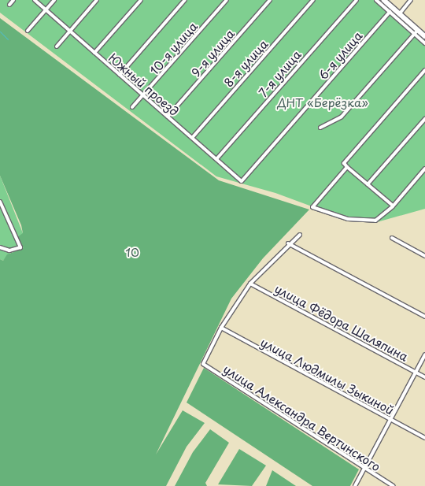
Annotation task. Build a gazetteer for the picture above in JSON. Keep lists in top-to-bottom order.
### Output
{
  "streets": {
    "street": [
      "10-я улица",
      "9-я улица",
      "6-я улица",
      "8-я улица",
      "7-я улица",
      "Южный проезд",
      "улица Фёдора Шаляпина",
      "улица Людмилы Зыкиной",
      "улица Александра Вертинского"
    ]
  },
  "crossings": [
    ["10-я улица", "Южный проезд"],
    ["9-я улица", "Южный проезд"],
    ["6-я улица", "Южный проезд"],
    ["8-я улица", "Южный проезд"],
    ["7-я улица", "Южный проезд"],
    ["улица Людмилы Зыкиной", "улица Александра Вертинского"]
  ],
  "parks": ["ДНТ «Берёзка»", "10"]
}
